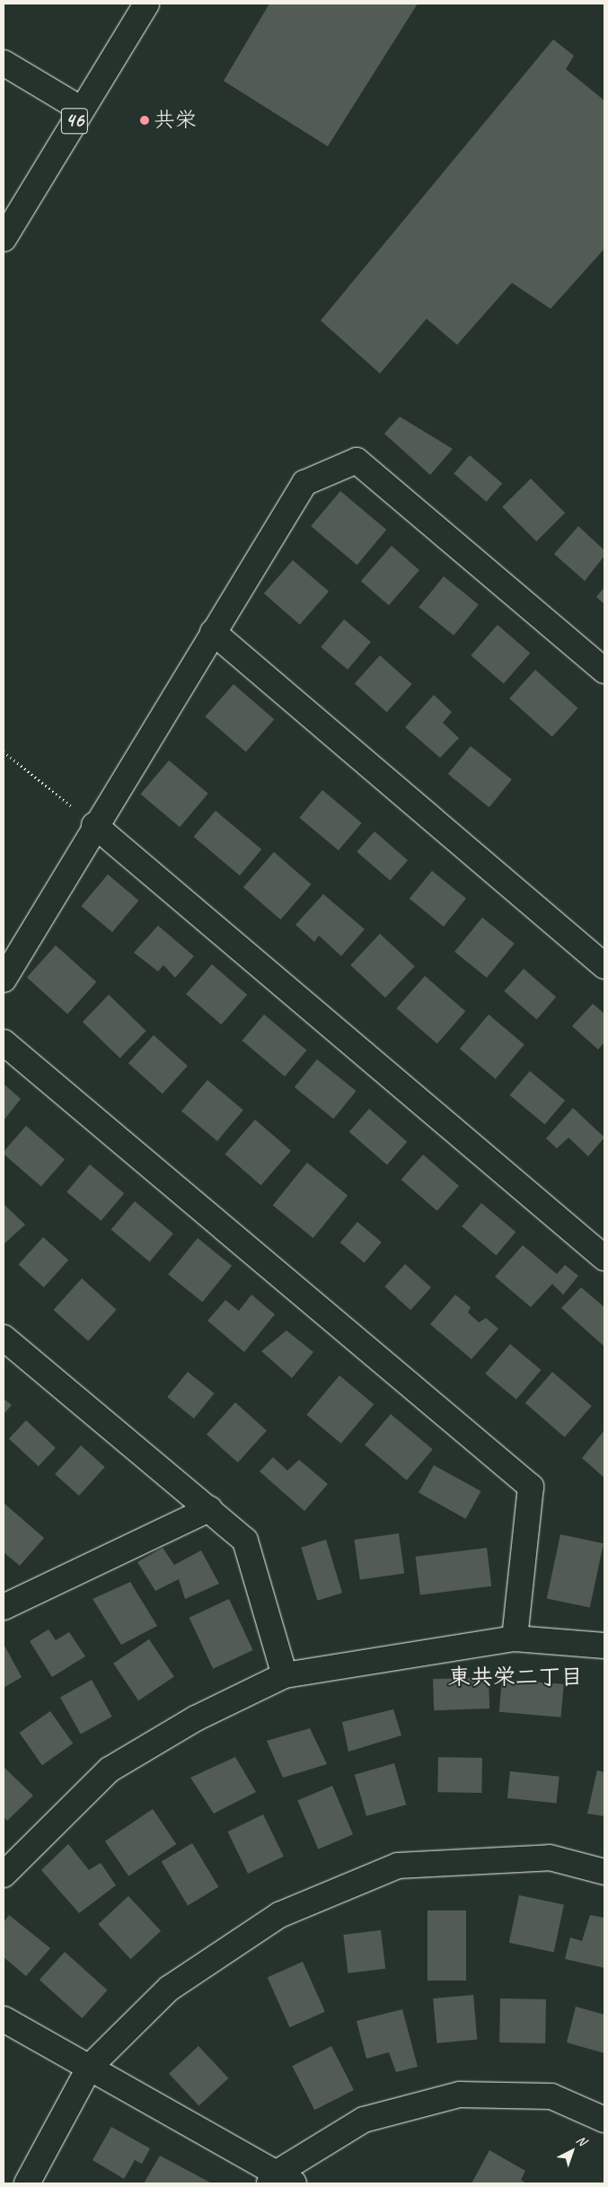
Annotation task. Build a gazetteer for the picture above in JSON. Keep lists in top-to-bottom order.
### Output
{
  "streets": {
    "street": ["46"]
  },
  "districts": ["東共栄二丁目"],
  "places": ["共栄"],
  "north": "top right"
}
